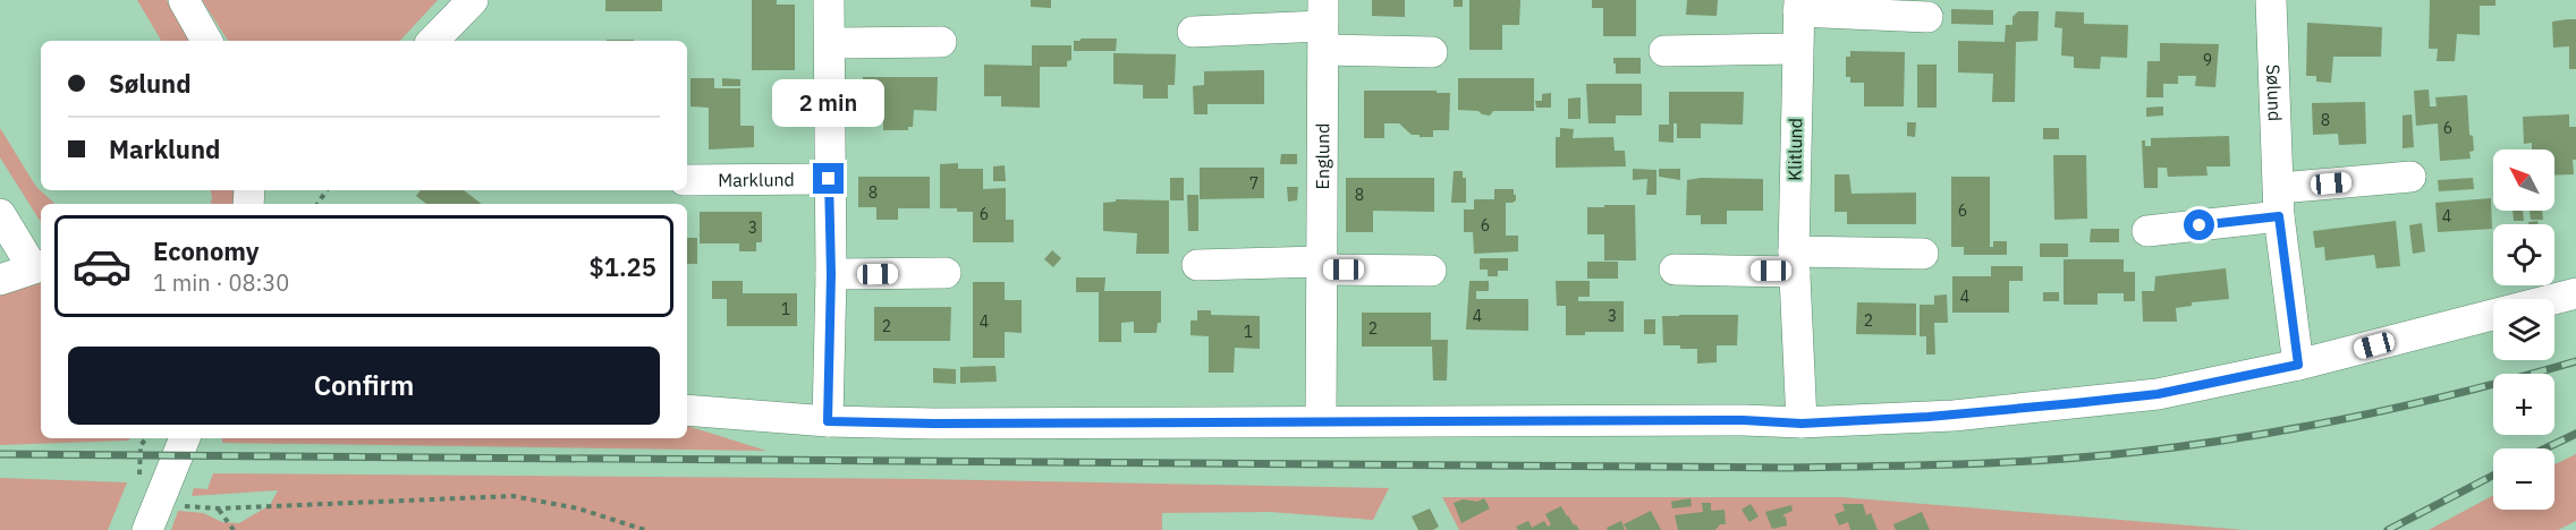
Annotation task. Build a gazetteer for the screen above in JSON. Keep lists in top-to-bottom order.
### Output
{
  "streets": {
    "street": [
      "Sølund",
      "Klitlund",
      "Englund",
      "Marklund"
    ]
  },
  "house_numbers": [
    "9",
    "8",
    "6",
    "7",
    "8",
    "8",
    "6",
    "6",
    "4",
    "6",
    "3",
    "4",
    "1",
    "4",
    "3",
    "2",
    "4",
    "2",
    "2",
    "1"
  ],
  "north": "top left",
  "page": {
    "banner": ["Sølund", "Marklund"],
    "bubble": "2 min",
    "map_buttons": ["+", "−"],
    "list": [
      {
        "name": "Economy",
        "note": "1 min · 08:30",
        "value": "$1.25"
      }
    ],
    "buttons": "Confirm"
  }
}
